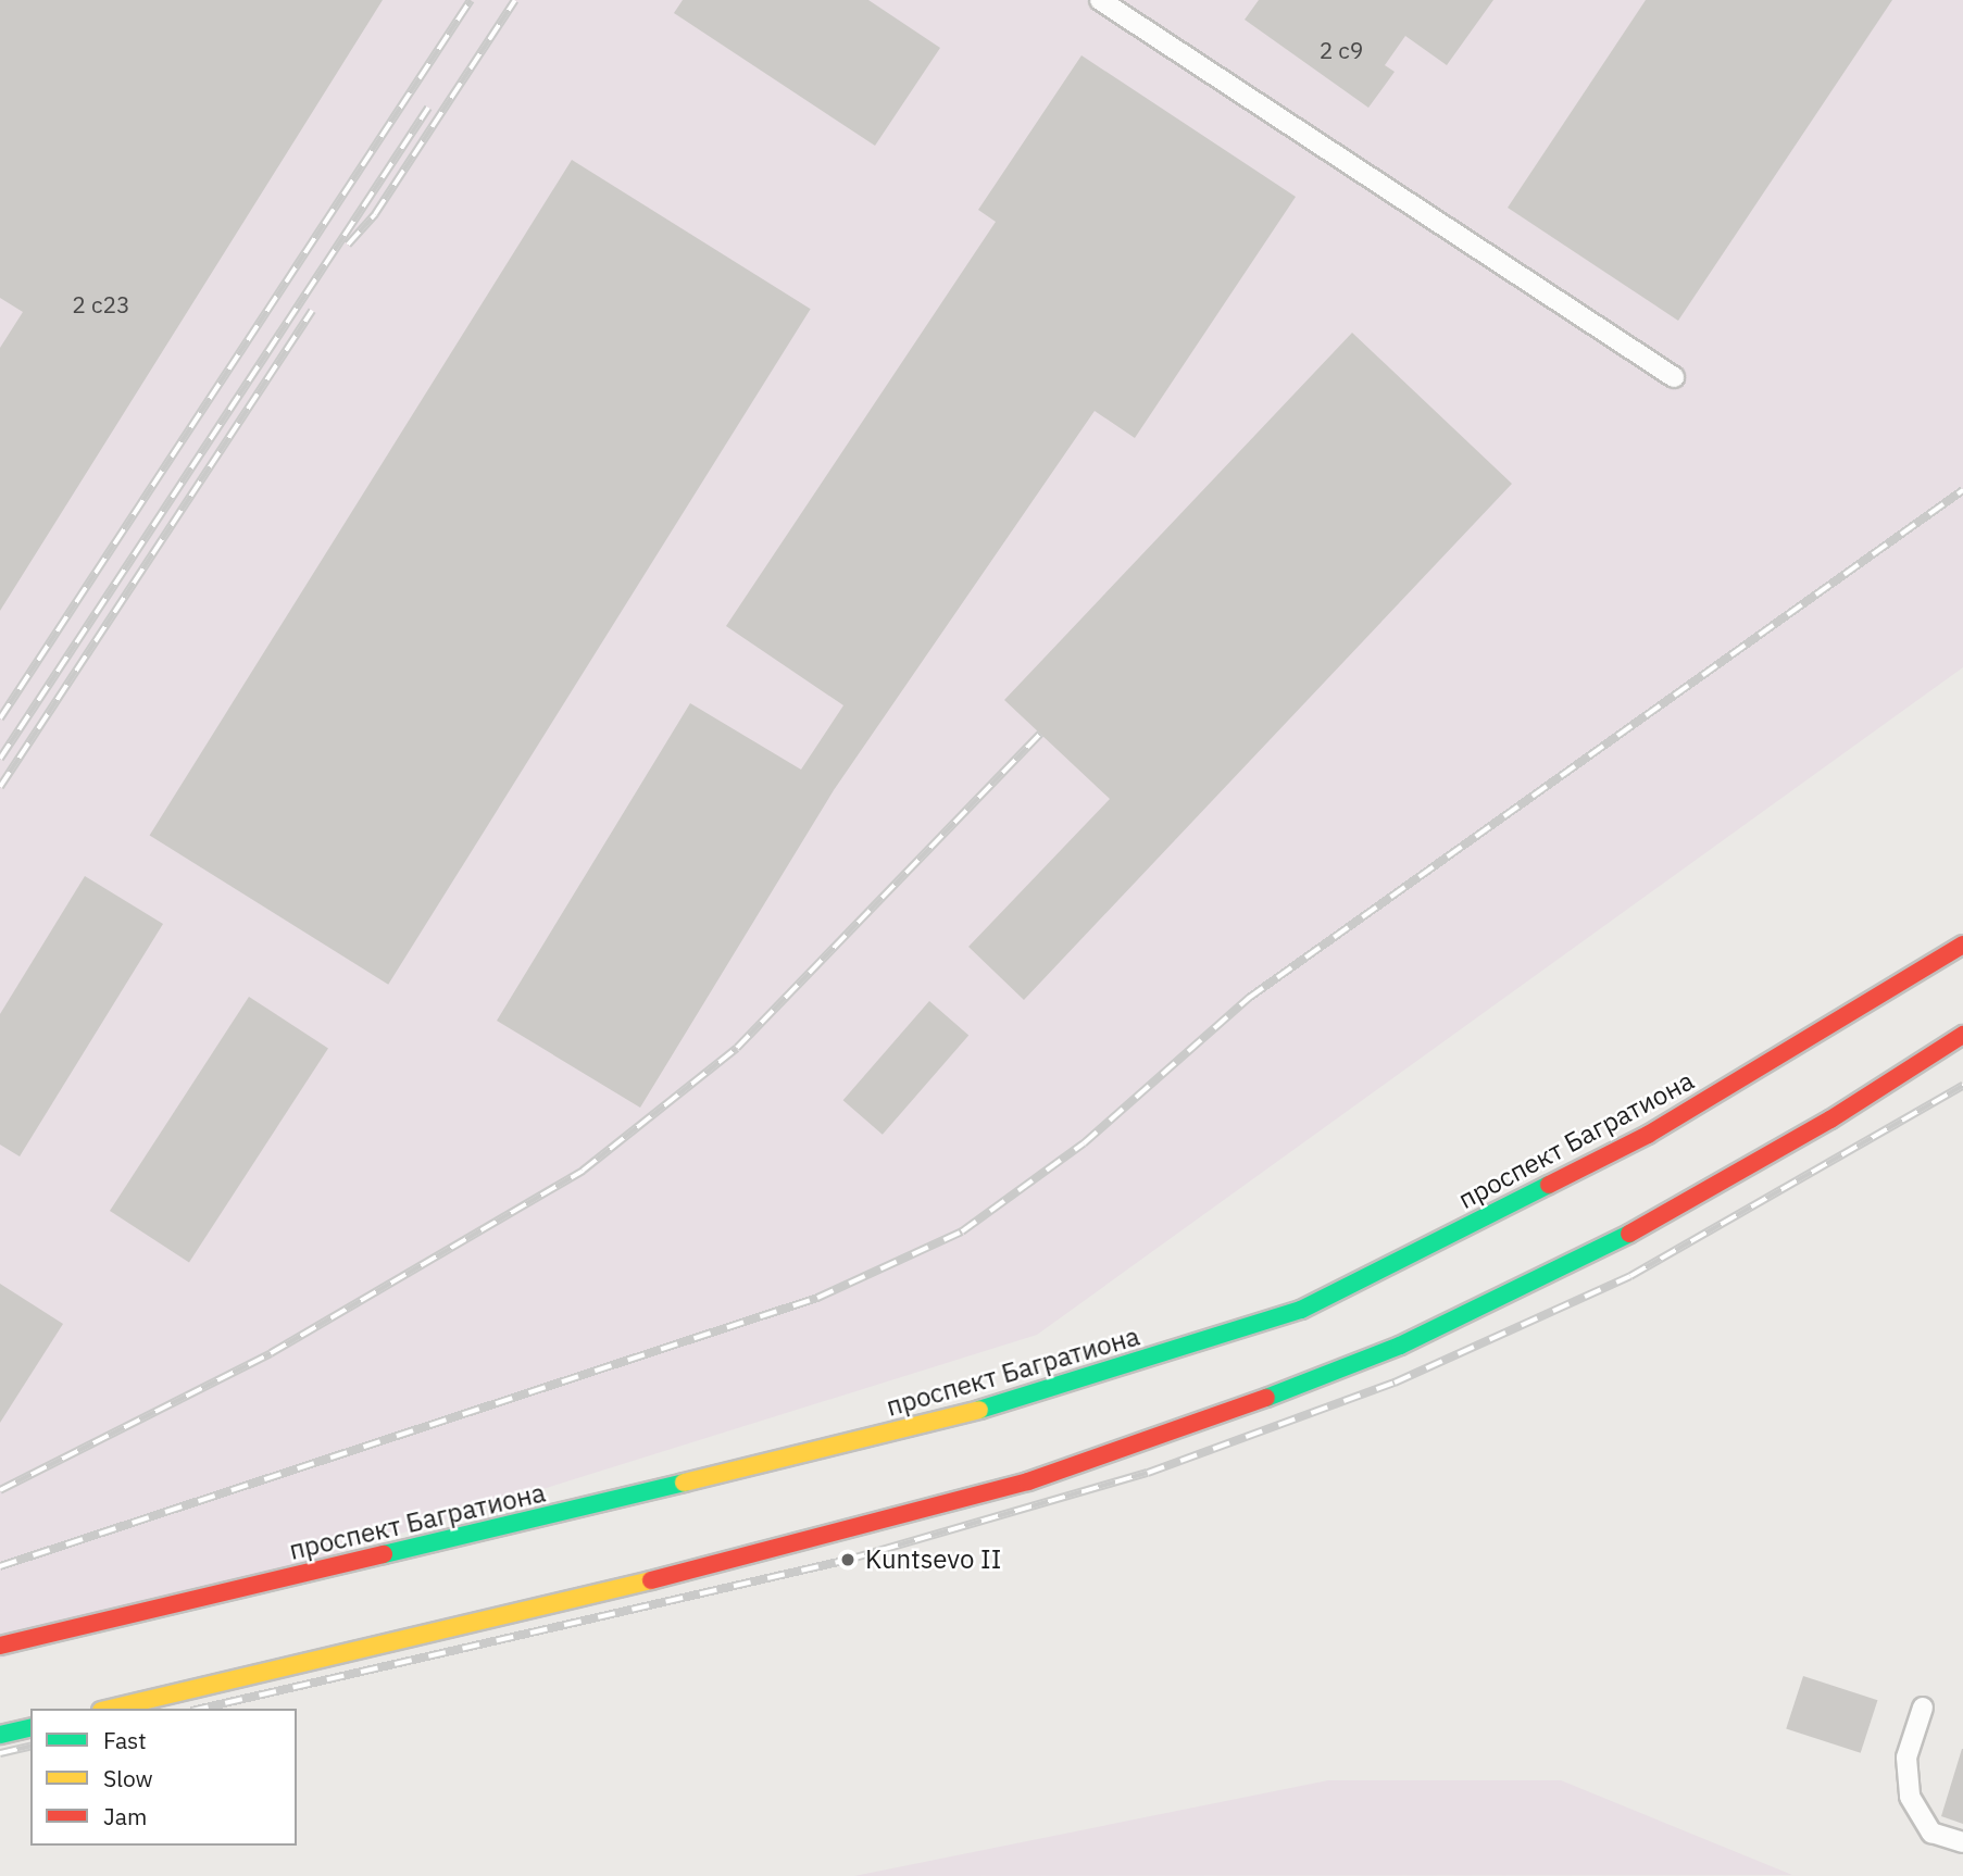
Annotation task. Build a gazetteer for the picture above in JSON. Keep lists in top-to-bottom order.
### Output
{
  "streets": {
    "main road": ["проспект Багратиона"]
  },
  "places": ["Kuntsevo II"],
  "house_numbers": ["2 с9", "2 с23"],
  "legend": ["Fast", "Slow", "Jam"]
}
